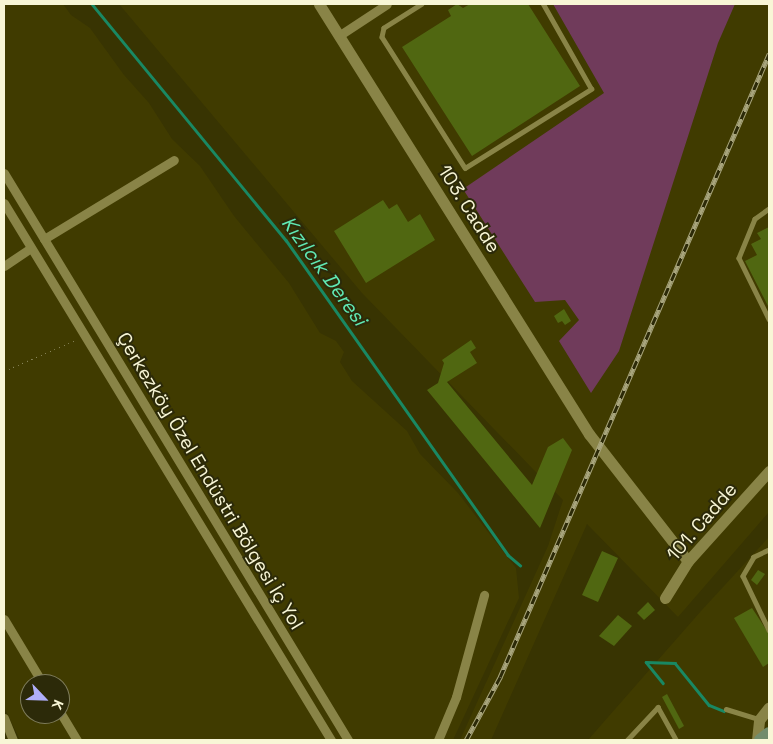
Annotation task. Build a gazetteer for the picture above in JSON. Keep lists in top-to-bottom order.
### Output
{
  "streets": {
    "street": ["103. Cadde", "Çerkezköy Özel Endüstri Bölgesi İç Yol", "101. Cadde"]
  },
  "crossings": [
    ["103. Cadde", "101. Cadde"]
  ],
  "water": ["Kızılcık Deresi"],
  "north": "bottom right"
}
